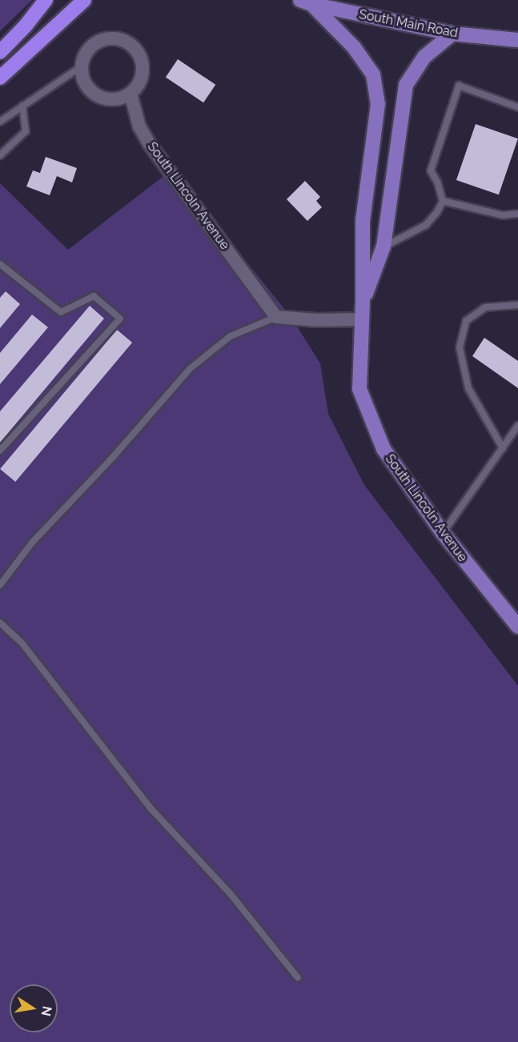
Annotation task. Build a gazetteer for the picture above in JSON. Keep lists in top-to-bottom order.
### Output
{
  "streets": {
    "main road": ["South Main Road", "South Lincoln Avenue"]
  },
  "crossings": [
    ["South Main Road", "South Lincoln Avenue"]
  ],
  "north": "right"
}
